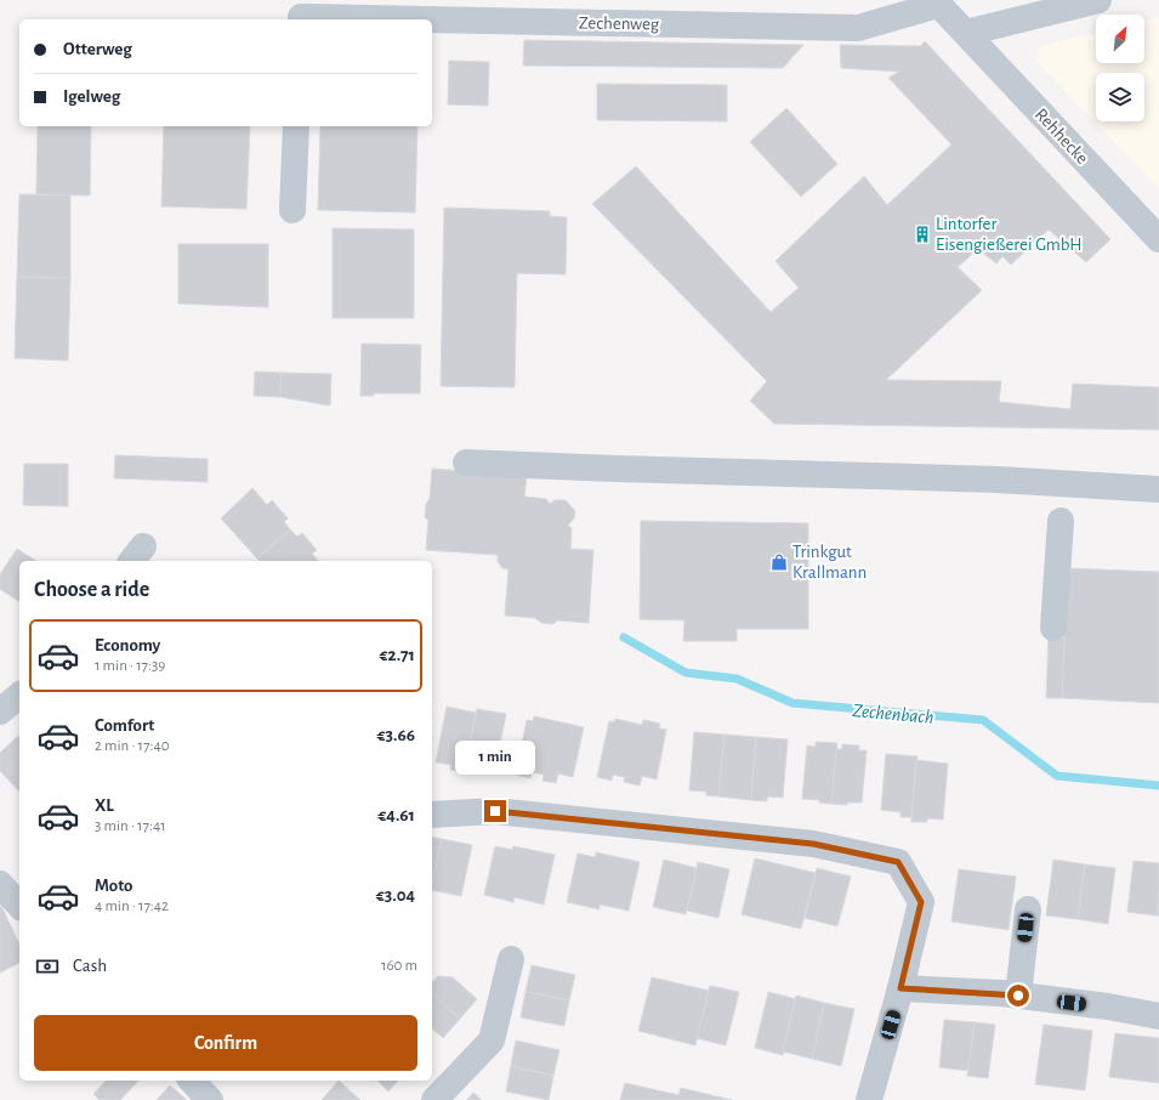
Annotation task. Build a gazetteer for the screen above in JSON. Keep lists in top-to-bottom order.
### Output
{
  "streets": {
    "street": ["Zechenweg", "Rehhecke"]
  },
  "crossings": [
    ["Zechenweg", "Rehhecke"]
  ],
  "water": ["Zechenbach"],
  "places": {
    "building": ["Lintorfer Eisengießerei GmbH"],
    "shop": ["Trinkgut Krallmann"]
  },
  "north": "top right",
  "page": {
    "banner": ["Otterweg", "Igelweg"],
    "heading": "Choose a ride",
    "list": [
      {
        "name": "Economy",
        "note": "1 min · 17:39",
        "value": "€2.71"
      },
      {
        "name": "Comfort",
        "note": "2 min · 17:40",
        "value": "€3.66"
      },
      {
        "name": "XL",
        "note": "3 min · 17:41",
        "value": "€4.61"
      },
      {
        "name": "Moto",
        "note": "4 min · 17:42",
        "value": "€3.04"
      }
    ],
    "bubble": "1 min",
    "pay": ["Cash", "160 m"],
    "buttons": "Confirm"
  }
}
